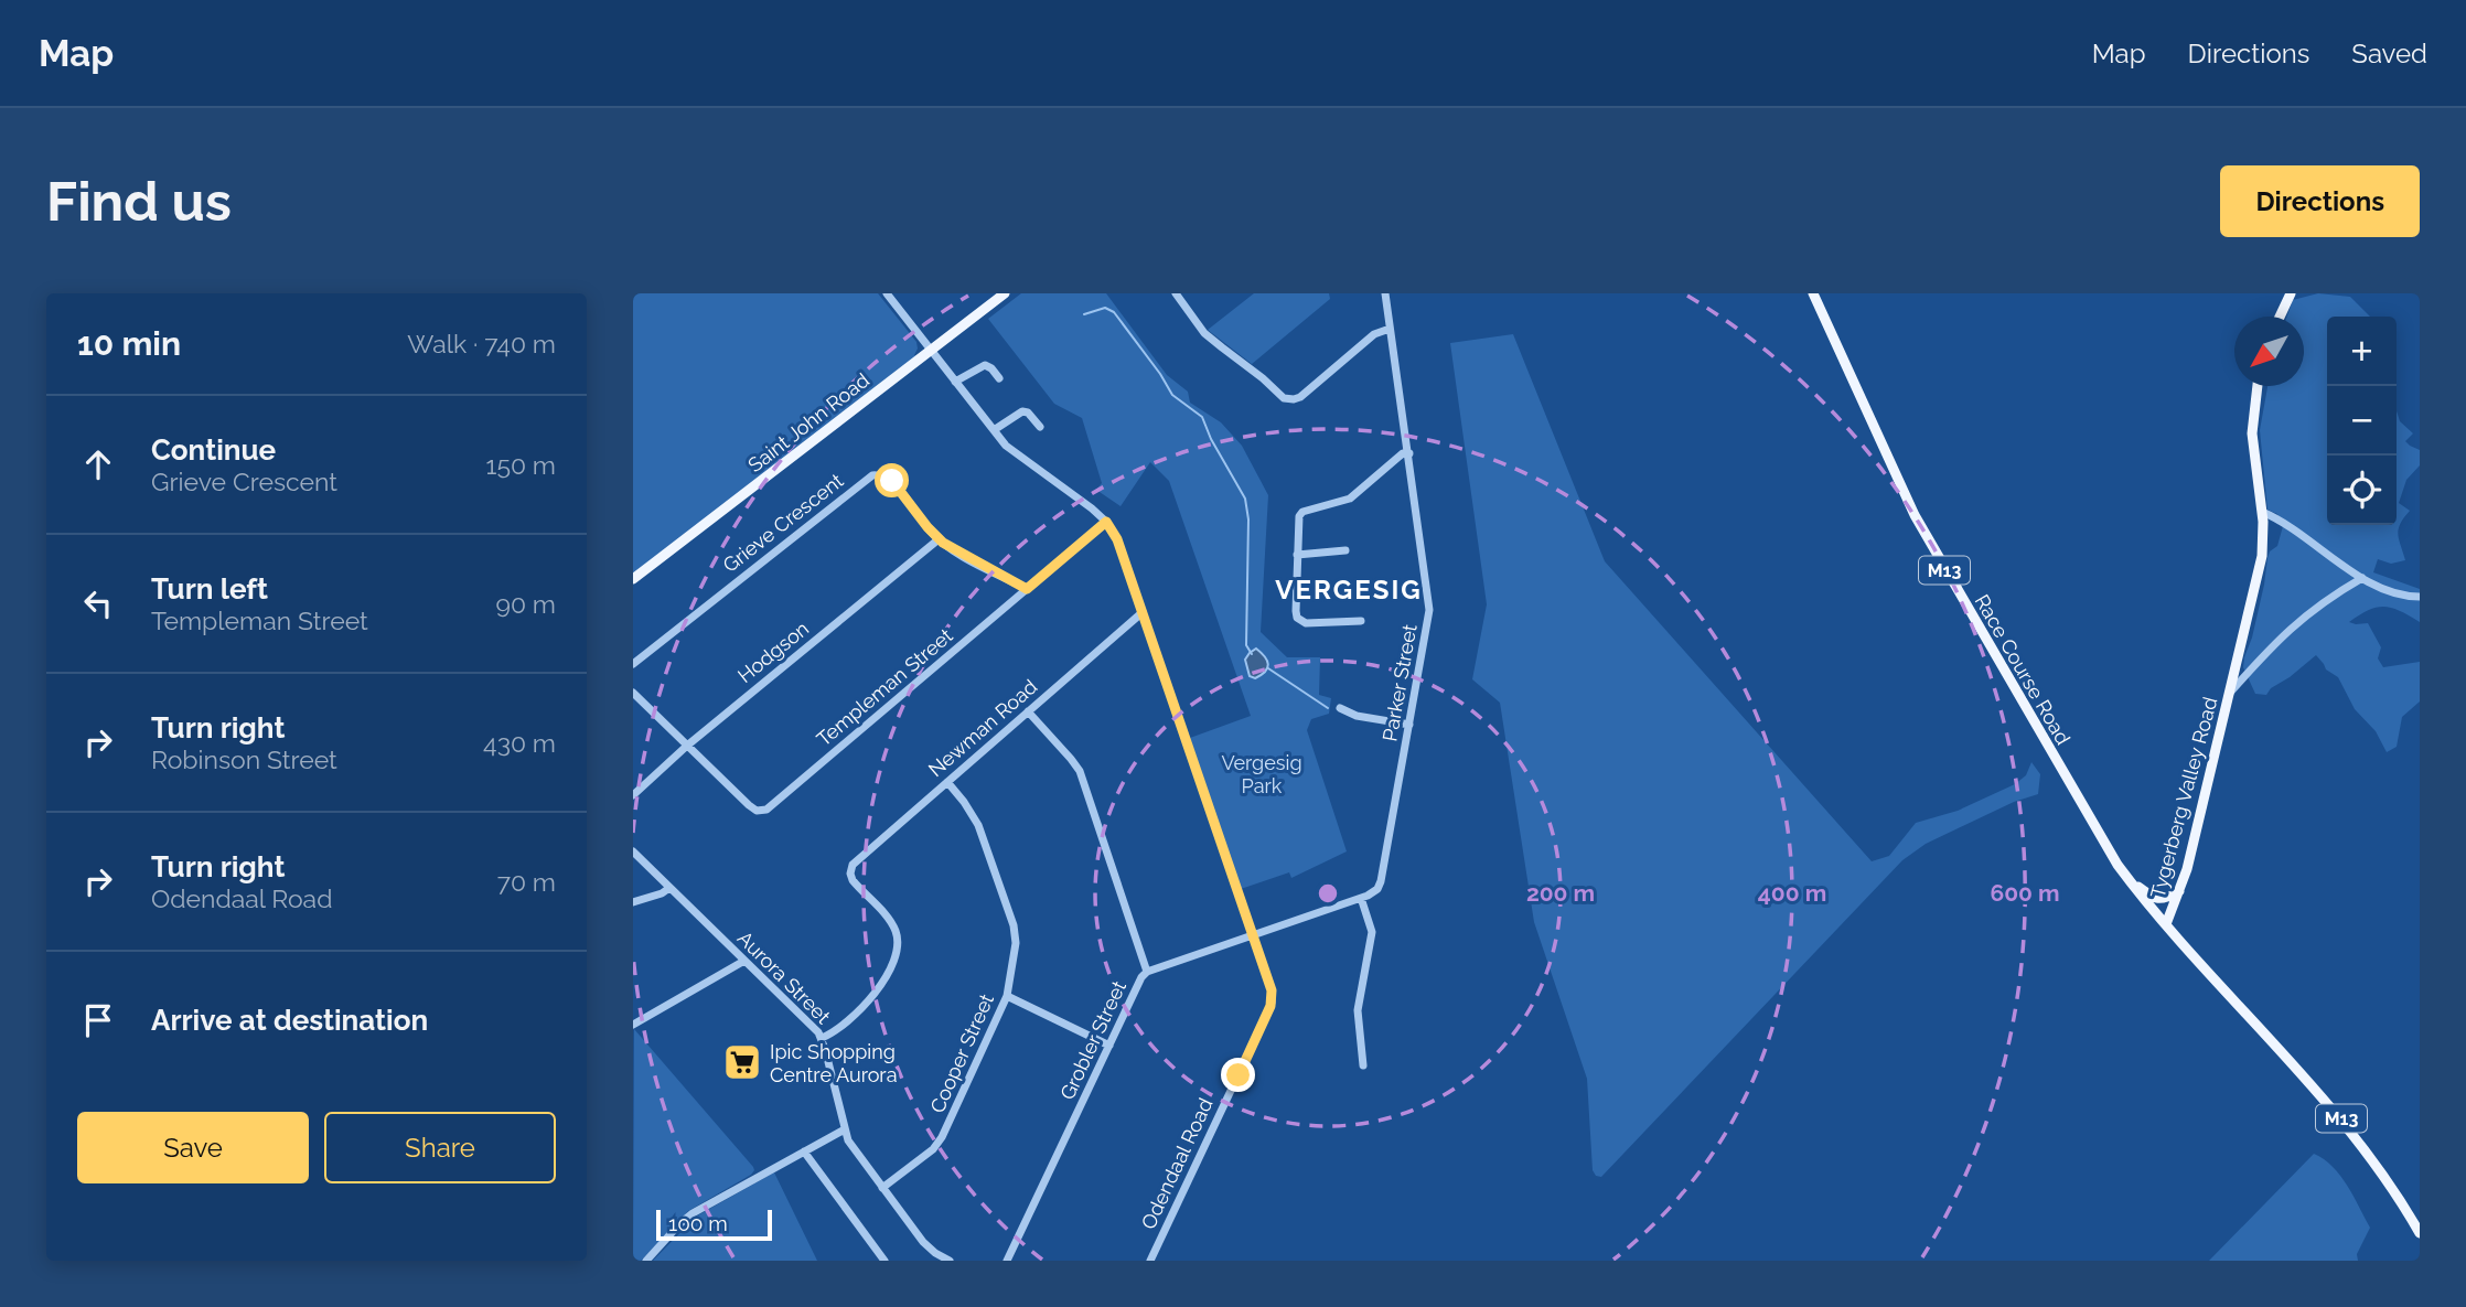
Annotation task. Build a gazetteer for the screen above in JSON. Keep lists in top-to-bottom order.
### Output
{
  "streets": {
    "main road": [
      "Saint John Road",
      "M13",
      "Race Course Road",
      "Tygerberg Valley Road"
    ],
    "street": [
      "Grieve Crescent",
      "Hodgson",
      "Parker Street",
      "Templeman Street",
      "Newman Road",
      "Aurora Street",
      "Grobler Street",
      "Cooper Street",
      "Odendaal Road"
    ]
  },
  "crossings": [
    ["Grieve Crescent", "Hodgson"],
    ["Grieve Crescent", "Templeman Street"],
    ["Hodgson", "Templeman Street"],
    ["Race Course Road", "Tygerberg Valley Road"],
    ["Newman Road", "Aurora Street"],
    ["Newman Road", "Grobler Street"],
    ["Newman Road", "Cooper Street"],
    ["Aurora Street", "Cooper Street"]
  ],
  "districts": ["VERGESIG"],
  "parks": ["Vergesig Park"],
  "places": {
    "supermarket": ["Ipic Shopping Centre Aurora"]
  },
  "scale_bar": "100 m",
  "north": "bottom left",
  "page": {
    "header": "Map",
    "nav": ["Map", "Directions", "Saved"],
    "buttons": [
      "Directions",
      ["Save", "Share"]
    ],
    "title": "Find us",
    "heading": ["10 min", "Walk · 740 m"],
    "map_buttons": ["+", "−"],
    "list": [
      ["Continue", "Grieve Crescent", "150 m"],
      ["Turn left", "Templeman Street", "90 m"],
      ["Turn right", "Robinson Street", "430 m"],
      ["Turn right", "Odendaal Road", "70 m"],
      "Arrive at destination"
    ],
    "scale": "100 m"
  },
  "rings": ["200 m", "400 m", "600 m"]
}
